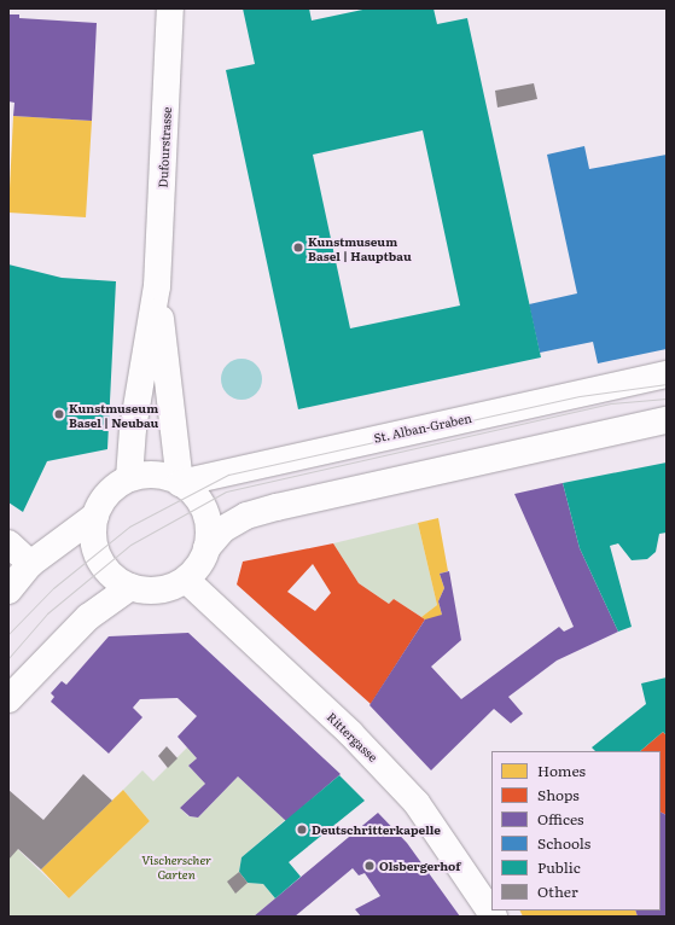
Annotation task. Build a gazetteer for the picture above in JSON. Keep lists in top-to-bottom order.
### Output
{
  "streets": {
    "street": ["Dufourstrasse", "St. Alban-Graben", "Rittergasse"]
  },
  "crossings": [
    ["Dufourstrasse", "St. Alban-Graben"],
    ["Dufourstrasse", "Rittergasse"],
    ["St. Alban-Graben", "Rittergasse"]
  ],
  "parks": ["Vischerscher Garten"],
  "places": [
    "Kunstmuseum Basel | Hauptbau",
    "Kunstmuseum Basel | Neubau",
    "Deutschritterkapelle",
    "Olsbergerhof"
  ],
  "legend": [
    "Homes",
    "Shops",
    "Offices",
    "Schools",
    "Public",
    "Other"
  ]
}
